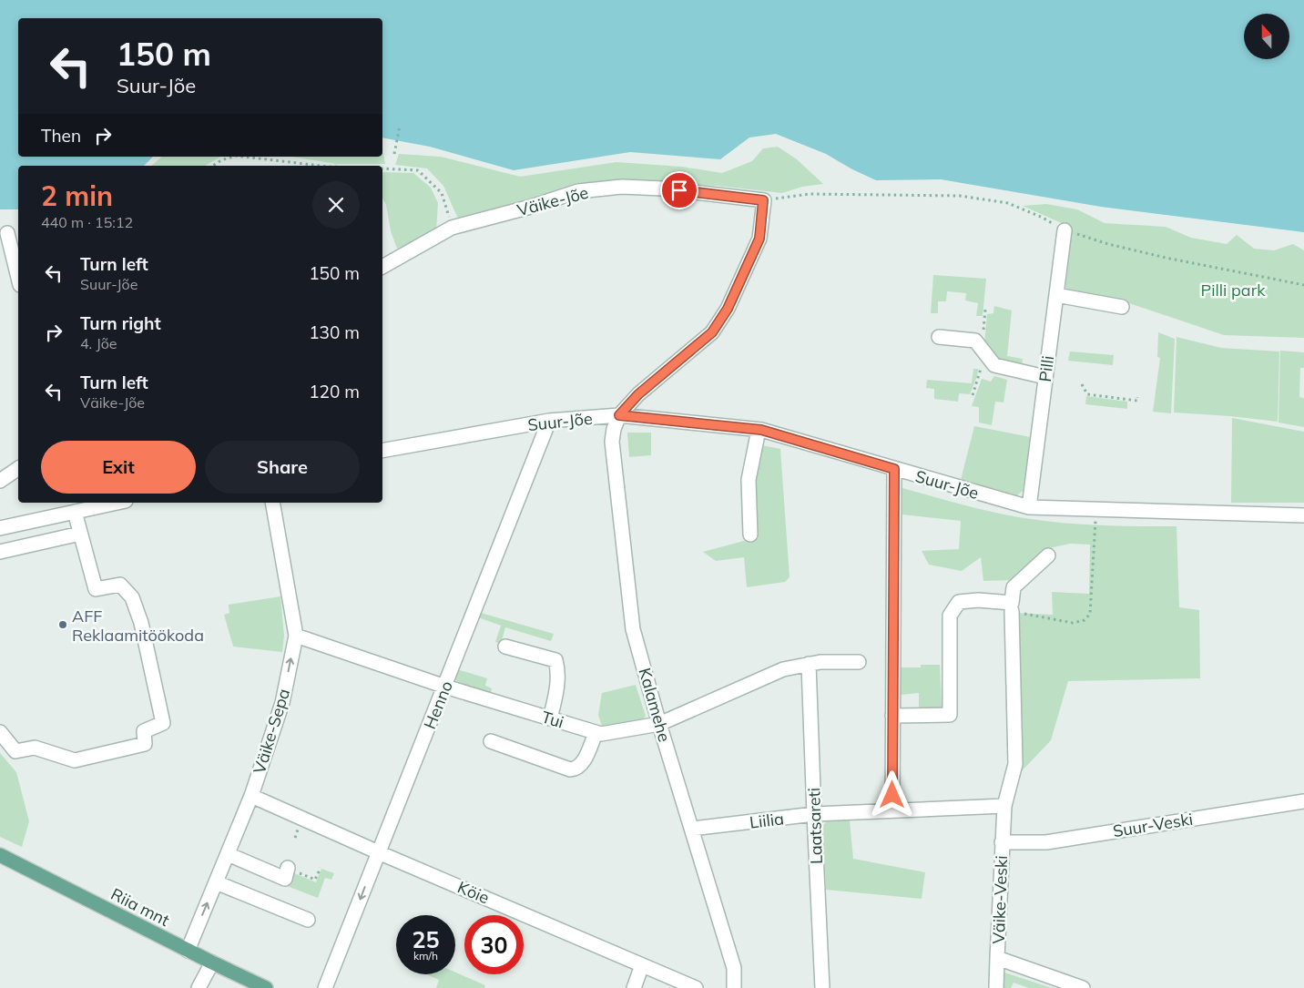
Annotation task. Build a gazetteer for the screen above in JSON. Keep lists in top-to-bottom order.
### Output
{
  "streets": {
    "main road": ["Riia mnt"],
    "street": [
      "Väike-Jõe",
      "Pilli",
      "Suur-Jõe",
      "Henno",
      "Kalamehe",
      "Tui",
      "Väike-Sepa",
      "Liilia",
      "Suur-Veski",
      "Laatsareti",
      "Köie",
      "Väike-Veski"
    ]
  },
  "crossings": [
    ["Pilli", "Suur-Jõe"],
    ["Suur-Jõe", "Henno"],
    ["Suur-Jõe", "Kalamehe"],
    ["Henno", "Tui"],
    ["Henno", "Köie"],
    ["Kalamehe", "Tui"],
    ["Kalamehe", "Liilia"],
    ["Tui", "Väike-Sepa"],
    ["Tui", "Laatsareti"],
    ["Väike-Sepa", "Köie"],
    ["Väike-Sepa", "Riia mnt"],
    ["Liilia", "Laatsareti"],
    ["Liilia", "Väike-Veski"],
    ["Suur-Veski", "Väike-Veski"]
  ],
  "one_way": ["Väike-Sepa"],
  "parks": ["Pilli park"],
  "places": ["AFF Reklaamitöökoda"],
  "north": "top",
  "page": {
    "turn": ["150 m", "Suur-Jõe"],
    "then": "Then",
    "heading": ["2 min", "440 m · 15:12"],
    "list": [
      {
        "name": "Turn left",
        "note": "Suur-Jõe",
        "value": "150 m"
      },
      {
        "name": "Turn right",
        "note": "4. Jõe",
        "value": "130 m"
      },
      {
        "name": "Turn left",
        "note": "Väike-Jõe",
        "value": "120 m"
      }
    ],
    "buttons": ["Exit", "Share"],
    "speed": "25 km/h",
    "limit": "30"
  }
}
